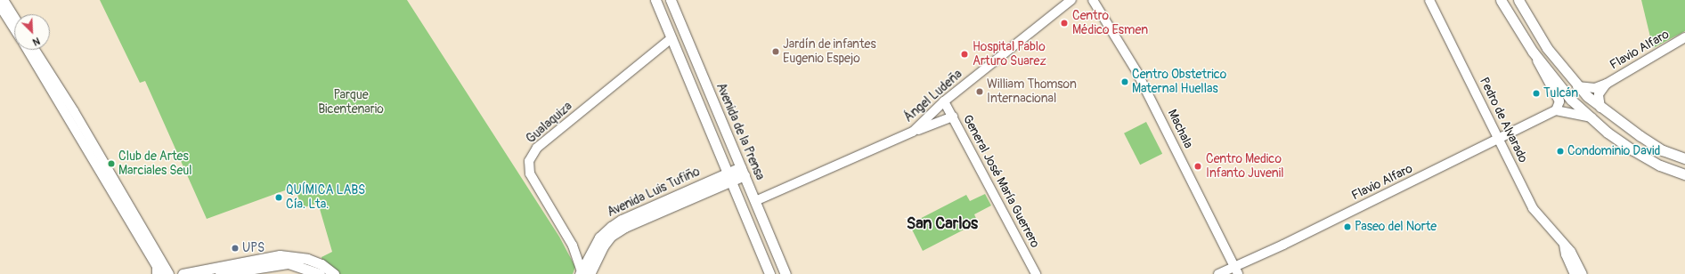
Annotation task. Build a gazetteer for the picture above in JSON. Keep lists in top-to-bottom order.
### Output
{
  "streets": {
    "main road": ["Avenida de la Prensa", "Avenida Luis Tufiño"],
    "street": [
      "Flavio Alfaro",
      "Ángel Ludeña",
      "Pedro de Alvarado",
      "Gualaquiza",
      "Machala",
      "General José María Guerrero"
    ]
  },
  "crossings": [
    ["Flavio Alfaro", "Pedro de Alvarado"],
    ["Flavio Alfaro", "Machala"],
    ["Ángel Ludeña", "Avenida de la Prensa"],
    ["Ángel Ludeña", "General José María Guerrero"],
    ["Gualaquiza", "Avenida Luis Tufiño"],
    ["Avenida de la Prensa", "Avenida Luis Tufiño"]
  ],
  "districts": ["San Carlos"],
  "parks": ["Parque Bicentenario"],
  "places": [
    "Centro Médico Esmen",
    "Jardín de infantes Eugenio Espejo",
    "Hospital Pablo Arturo Suarez",
    "Centro Obstetrico Maternal Huellas",
    "William Thomson Internacional",
    "Tulcán",
    "Condominio David",
    "Club de Artes Marciales Seul",
    "Centro Medico Infanto Juvenil",
    "QUÍMICA LABS Cía. Lta.",
    "Paseo del Norte",
    "UPS"
  ],
  "north": "bottom right"
}
